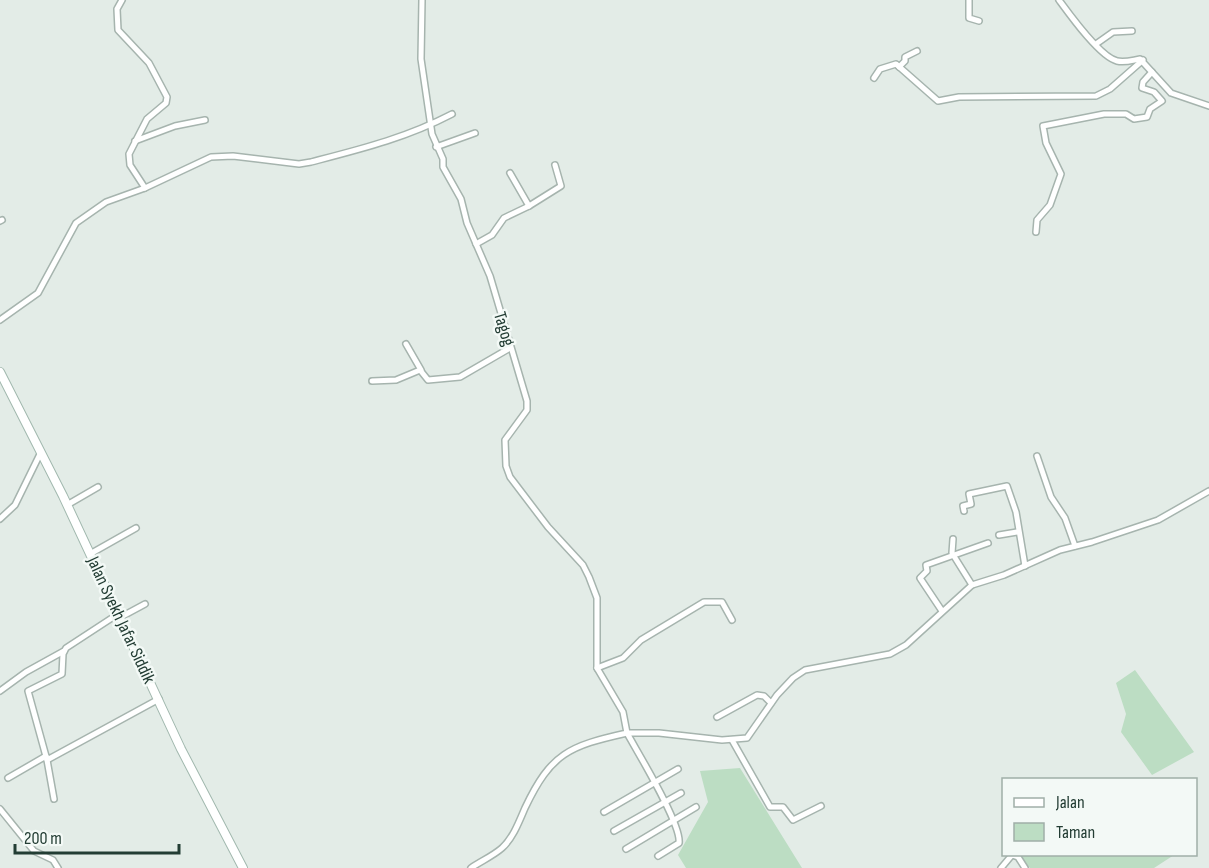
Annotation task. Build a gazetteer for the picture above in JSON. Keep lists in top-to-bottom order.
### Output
{
  "streets": {
    "main road": ["Jalan Syekh Jafar Siddik"],
    "street": ["Tagog"]
  },
  "legend": ["Jalan", "Taman"],
  "scale_bar": "200 m"
}
